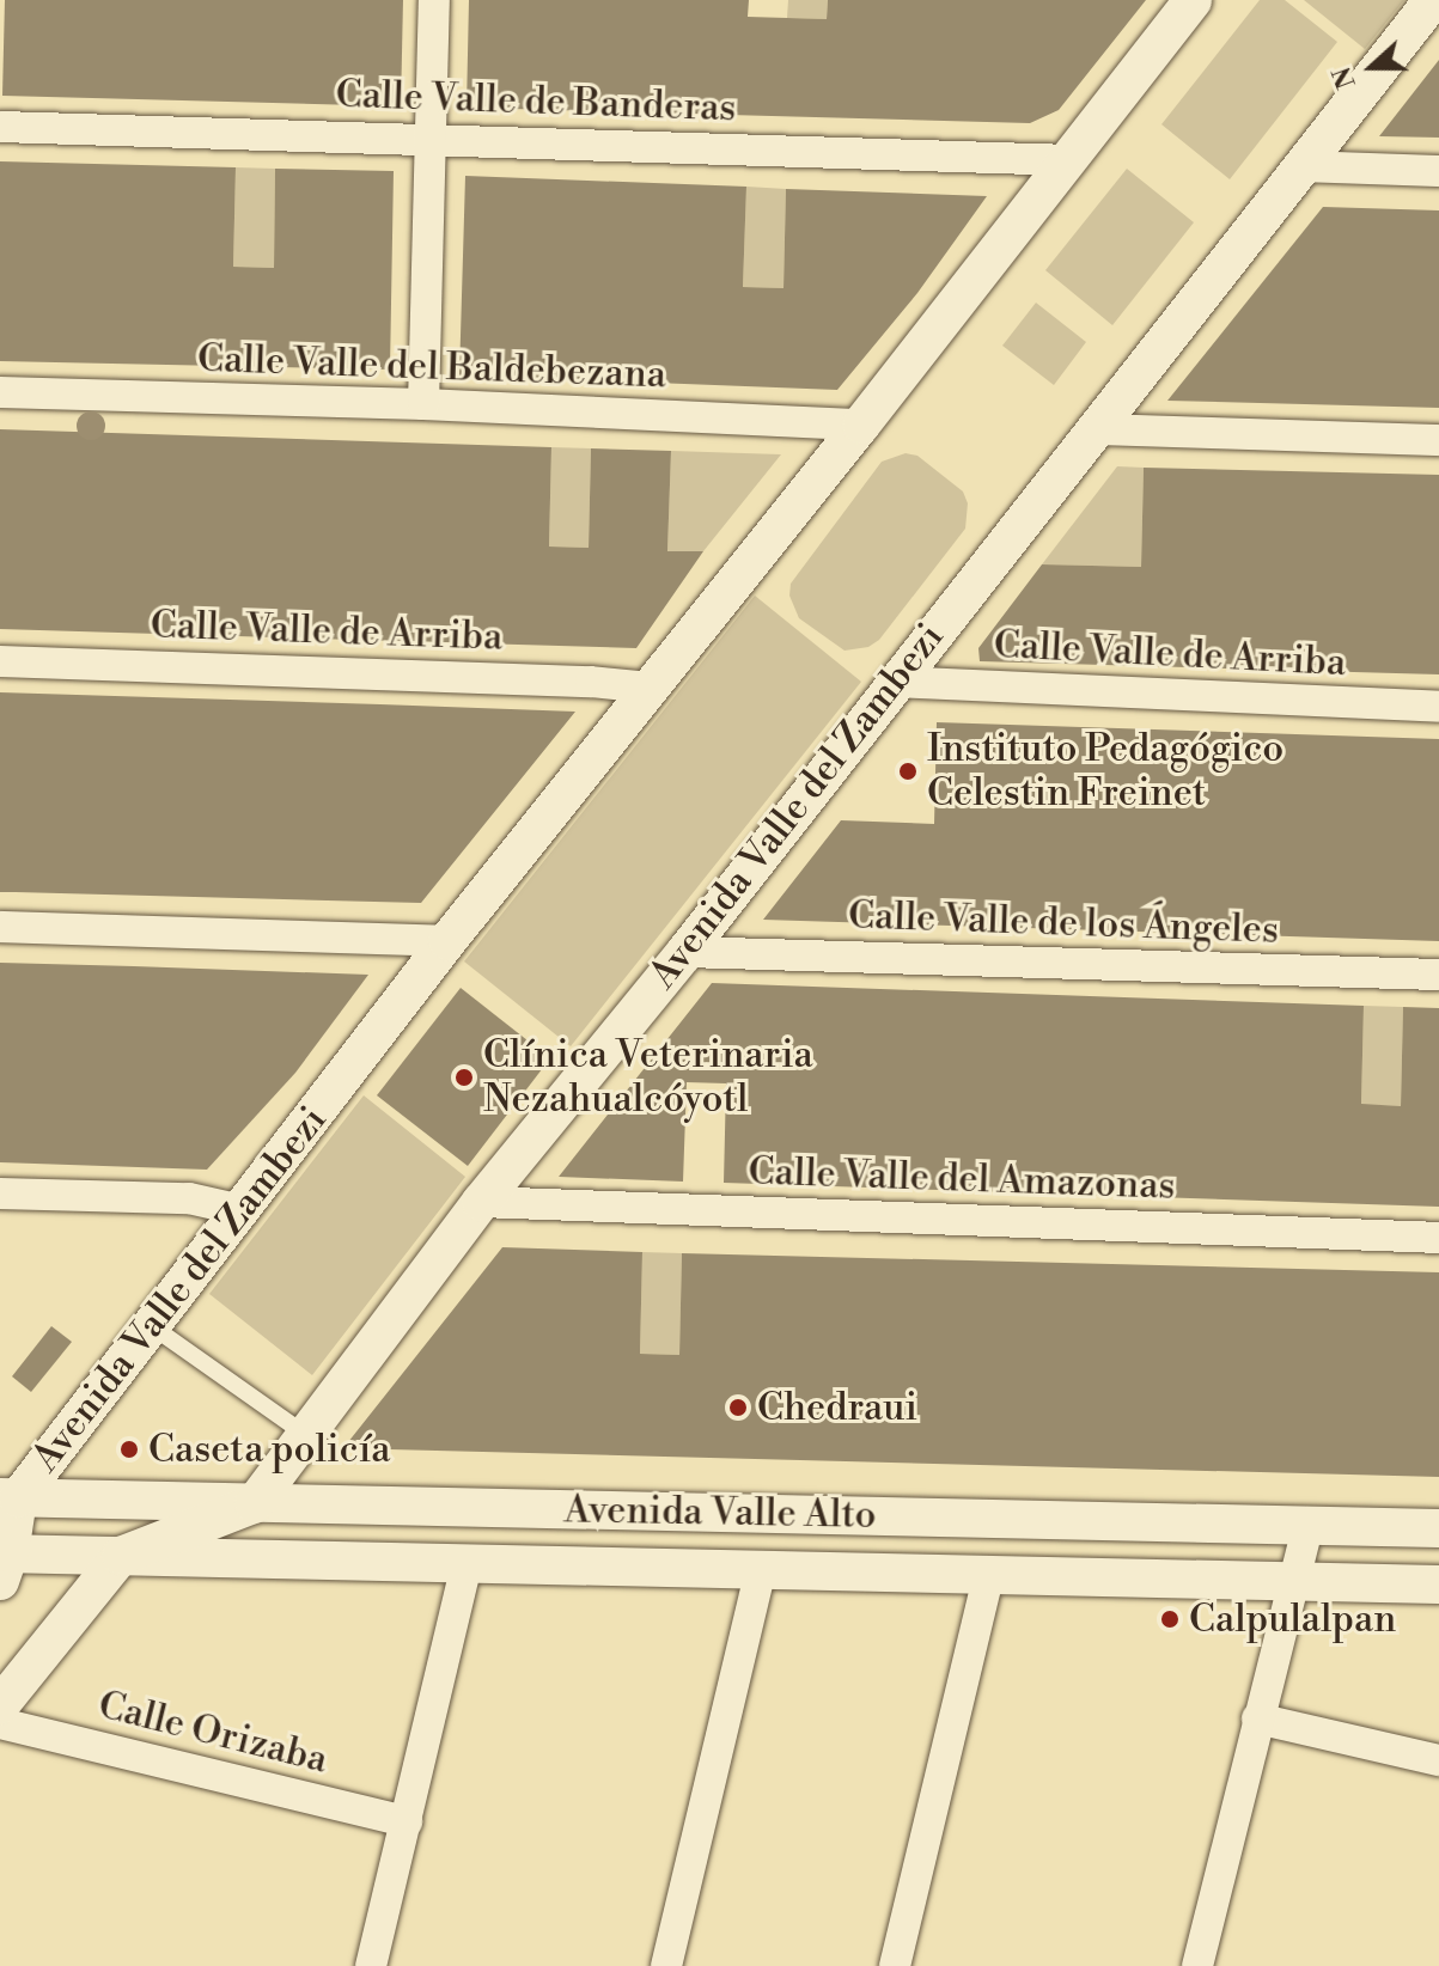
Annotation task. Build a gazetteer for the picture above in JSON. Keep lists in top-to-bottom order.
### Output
{
  "streets": {
    "street": [
      "Calle Valle de Banderas",
      "Calle Valle del Baldebezana",
      "Calle Valle de Arriba",
      "Avenida Valle del Zambezi",
      "Calle Valle de los Ángeles",
      "Calle Valle del Amazonas",
      "Avenida Valle Alto",
      "Calle Orizaba"
    ]
  },
  "crossings": [
    ["Calle Valle de Banderas", "Avenida Valle del Zambezi"],
    ["Calle Valle del Baldebezana", "Avenida Valle del Zambezi"],
    ["Calle Valle de Arriba", "Avenida Valle del Zambezi"],
    ["Avenida Valle del Zambezi", "Calle Valle de los Ángeles"],
    ["Avenida Valle del Zambezi", "Calle Valle del Amazonas"],
    ["Avenida Valle del Zambezi", "Avenida Valle Alto"]
  ],
  "places": [
    "Instituto Pedagógico Celestin Freinet",
    "Clínica Veterinaria Nezahualcóyotl",
    "Chedraui",
    "Caseta policía",
    "Calpulalpan"
  ],
  "north": "left"
}
